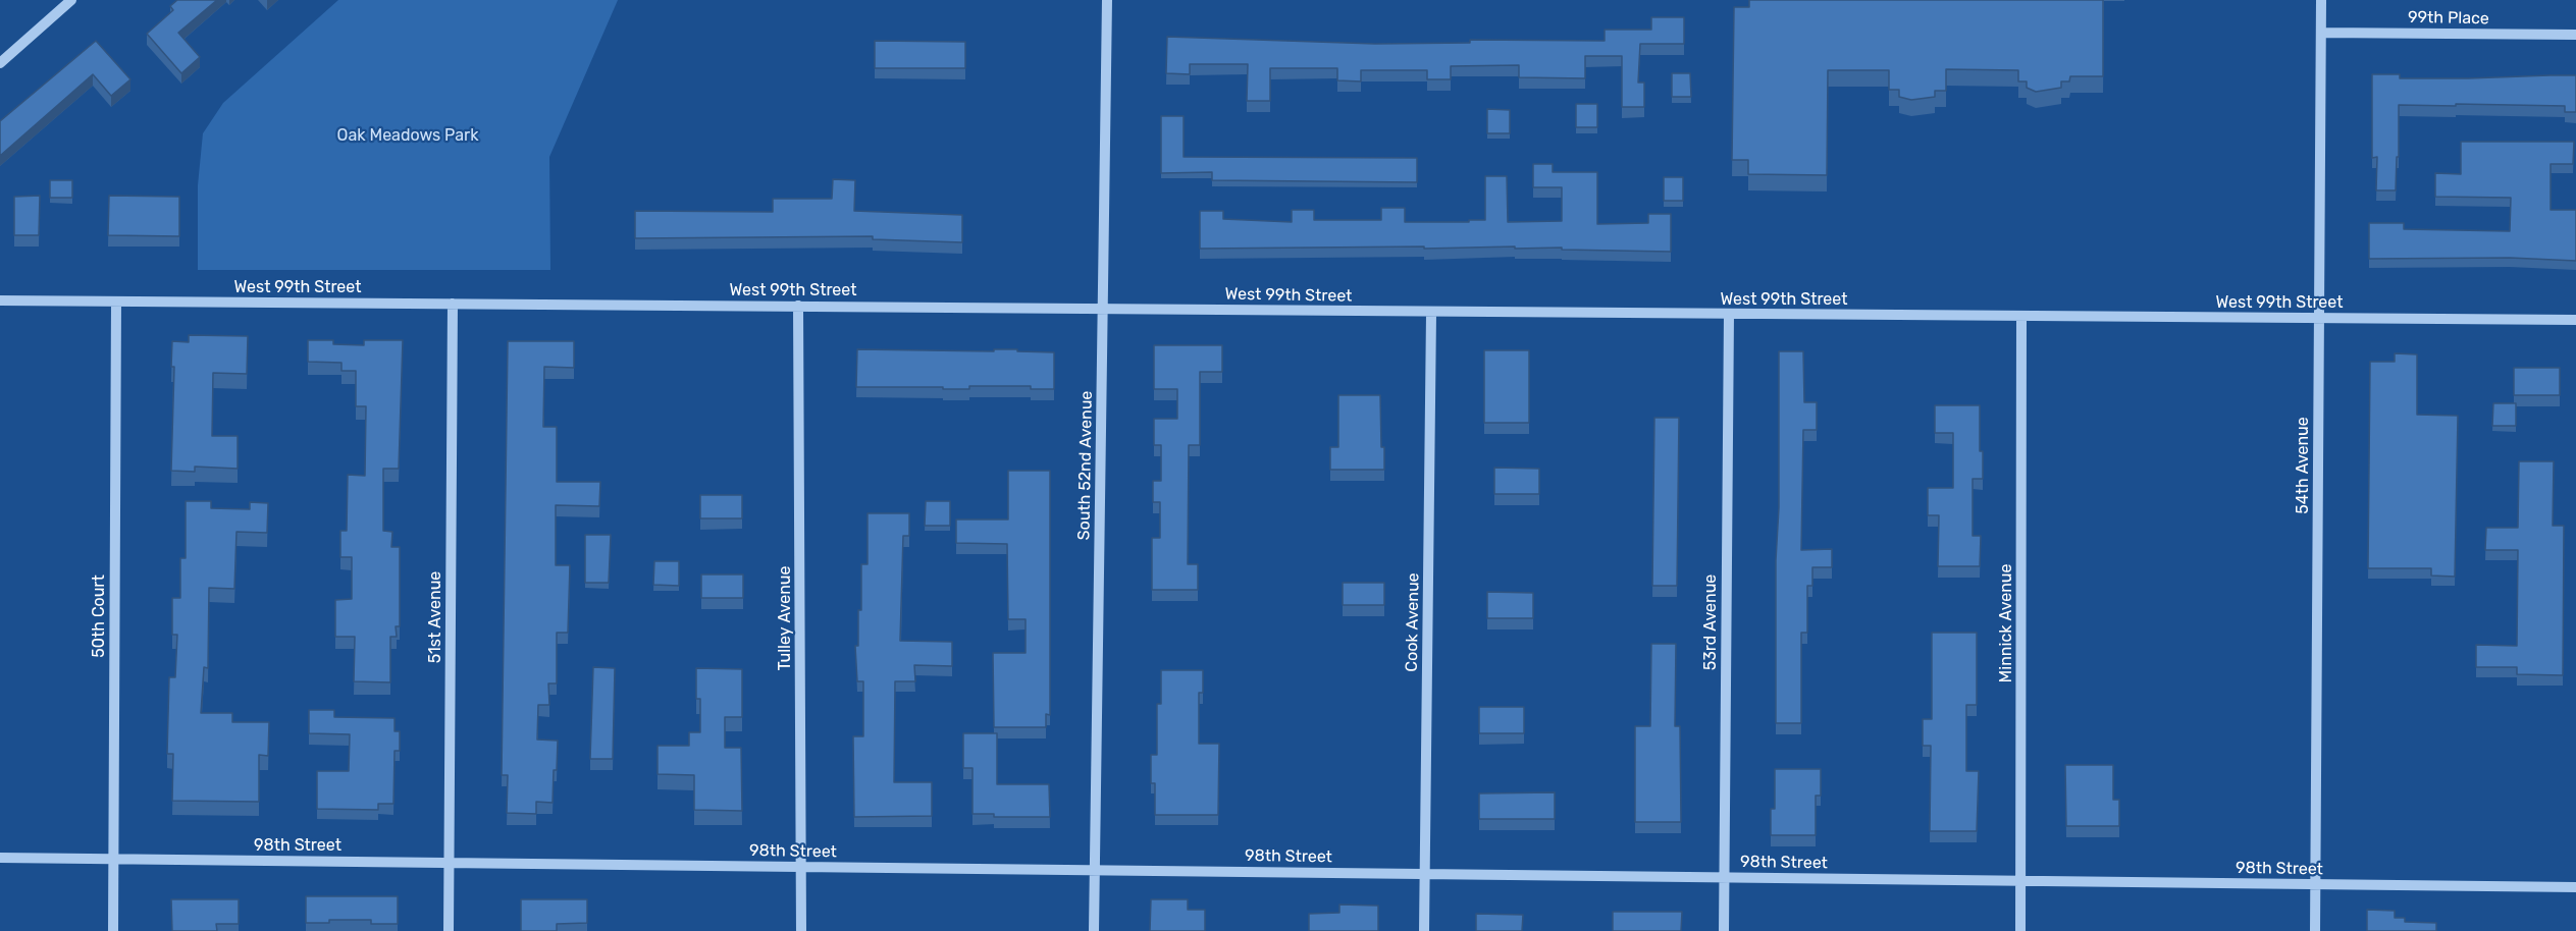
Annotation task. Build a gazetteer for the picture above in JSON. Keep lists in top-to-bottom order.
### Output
{
  "streets": {
    "street": [
      "99th Place",
      "West 99th Street",
      "South 52nd Avenue",
      "54th Avenue",
      "50th Court",
      "51st Avenue",
      "Tulley Avenue",
      "Cook Avenue",
      "53rd Avenue",
      "Minnick Avenue",
      "98th Street"
    ]
  },
  "crossings": [
    ["99th Place", "54th Avenue"],
    ["West 99th Street", "South 52nd Avenue"],
    ["West 99th Street", "54th Avenue"],
    ["West 99th Street", "50th Court"],
    ["West 99th Street", "51st Avenue"],
    ["West 99th Street", "Tulley Avenue"],
    ["West 99th Street", "Cook Avenue"],
    ["West 99th Street", "53rd Avenue"],
    ["West 99th Street", "Minnick Avenue"],
    ["South 52nd Avenue", "98th Street"],
    ["54th Avenue", "98th Street"],
    ["50th Court", "98th Street"],
    ["51st Avenue", "98th Street"],
    ["Tulley Avenue", "98th Street"],
    ["Cook Avenue", "98th Street"],
    ["53rd Avenue", "98th Street"],
    ["Minnick Avenue", "98th Street"]
  ],
  "parks": ["Oak Meadows Park"]
}
